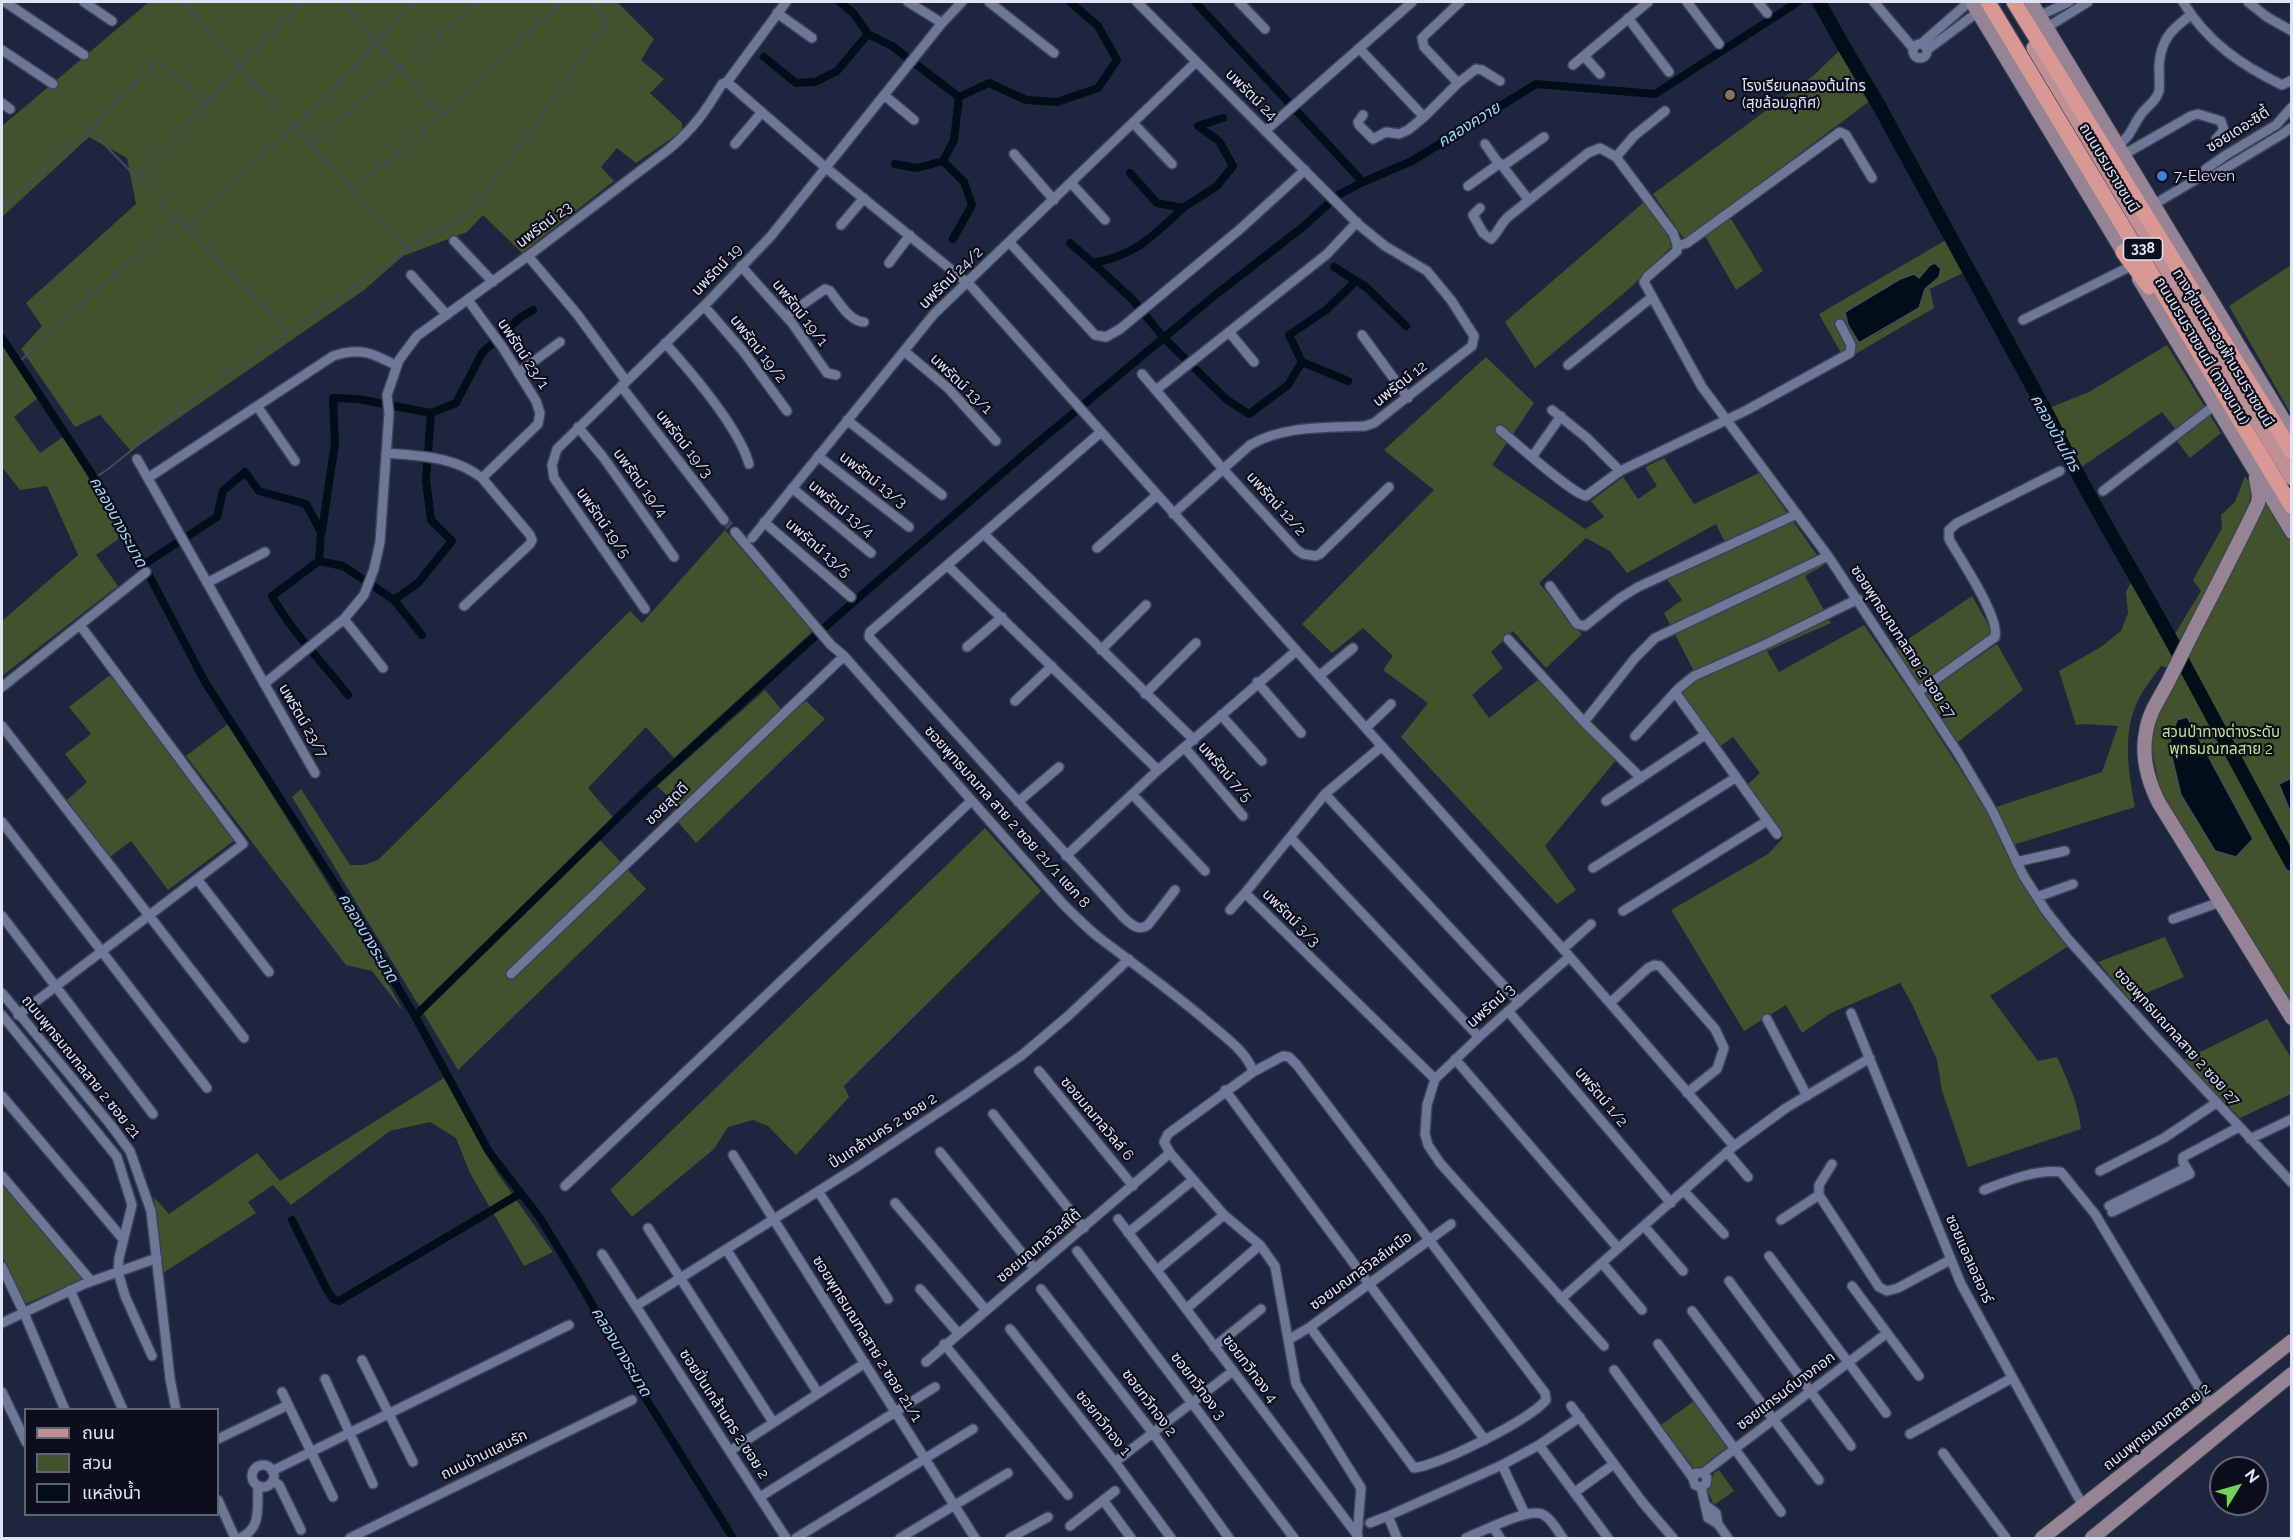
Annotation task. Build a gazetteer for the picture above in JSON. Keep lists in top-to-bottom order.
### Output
{
  "streets": {
    "highway": ["ถนนบรมราชชนนี", "338"],
    "main road": ["ทางคู่ขนานลอยฟ้าบรมราชชนนี", "ถนนบรมราชชนนี (ทางขนาน)", "ถนนพุทธมณฑลสาย 2"],
    "street": [
      "นพรัตน์ 24",
      "ซอยเดอะซิตี้",
      "นพรัตน์ 23",
      "นพรัตน์ 19",
      "นพรัตน์ 24/2",
      "นพรัตน์ 19/1",
      "นพรัตน์ 19/2",
      "นพรัตน์ 23/1",
      "นพรัตน์ 13/1",
      "นพรัตน์ 12",
      "นพรัตน์ 19/3",
      "นพรัตน์ 13/3",
      "นพรัตน์ 19/4",
      "นพรัตน์ 12/2",
      "นพรัตน์ 13/4",
      "นพรัตน์ 19/5",
      "นพรัตน์ 13/5",
      "ซอยพุทธมณฑลสาย 2 ซอย 27",
      "นพรัตน์ 23/7",
      "นพรัตน์ 7/5",
      "ซอยสุดดี",
      "ซอยพุทธมณฑล สาย 2 ซอย 21/1 แยก 8",
      "นพรัตน์ 3/3",
      "นพรัตน์ 3",
      "ถนนพุทธมณฑลสาย 2 ซอย 21",
      "นพรัตน์ 1/2",
      "ซอยมณฑลวิลล์ 6",
      "ปิ่นเกล้านคร 2 ซอย 2",
      "ซอยมณฑลวิลล์ใต้",
      "ซอยแอลเอสอาร์",
      "ซอยมณฑลวิลล์เหนือ",
      "ซอยพุทธมณฑลสาย 2 ซอย 21/1",
      "ซอยทวีทอง 4",
      "ซอยทวีทอง 3",
      "ซอยแกรนด์บางกอก",
      "ซอยทวีทอง 2",
      "ซอยปิ่นเกล้านคร 2 ซอย 2",
      "ซอยทวีทอง 1",
      "ถนนบ้านแสนรัก"
    ]
  },
  "crossings": [
    ["นพรัตน์ 24", "นพรัตน์ 24/2"],
    ["นพรัตน์ 24", "นพรัตน์ 12"],
    ["ซอยเดอะซิตี้", "338"],
    ["ถนนบรมราชชนนี", "ถนนบรมราชชนนี (ทางขนาน)"],
    ["นพรัตน์ 23", "นพรัตน์ 23/1"],
    ["นพรัตน์ 23", "นพรัตน์ 19/3"],
    ["นพรัตน์ 19", "นพรัตน์ 19/1"],
    ["นพรัตน์ 19", "นพรัตน์ 19/2"],
    ["นพรัตน์ 19", "นพรัตน์ 19/3"],
    ["นพรัตน์ 19", "นพรัตน์ 19/4"],
    ["นพรัตน์ 19", "นพรัตน์ 19/5"],
    ["นพรัตน์ 24/2", "นพรัตน์ 13/1"],
    ["นพรัตน์ 24/2", "นพรัตน์ 13/3"],
    ["นพรัตน์ 24/2", "นพรัตน์ 13/4"],
    ["นพรัตน์ 24/2", "นพรัตน์ 13/5"],
    ["นพรัตน์ 12", "นพรัตน์ 12/2"],
    ["ซอยสุดดี", "ซอยพุทธมณฑล สาย 2 ซอย 21/1 แยก 8"],
    ["ซอยพุทธมณฑล สาย 2 ซอย 21/1 แยก 8", "ปิ่นเกล้านคร 2 ซอย 2"],
    ["นพรัตน์ 3/3", "นพรัตน์ 3"],
    ["นพรัตน์ 3", "นพรัตน์ 1/2"],
    ["ซอยมณฑลวิลล์ 6", "ซอยมณฑลวิลล์ใต้"],
    ["ปิ่นเกล้านคร 2 ซอย 2", "ซอยพุทธมณฑลสาย 2 ซอย 21/1"],
    ["ปิ่นเกล้านคร 2 ซอย 2", "ซอยปิ่นเกล้านคร 2 ซอย 2"],
    ["ซอยแอลเอสอาร์", "ถนนพุทธมณฑลสาย 2"]
  ],
  "water": ["คลองควาย", "คลองบ้านไทร", "คลองบางระมาด"],
  "parks": ["สวนป่าทางต่างระดับ พุทธมณฑลสาย 2"],
  "places": ["โรงเรียนคลองต้นไทร (สุขล้อมอุทิศ)", "7-Eleven"],
  "legend": ["ถนน", "สวน", "แหล่งน้ำ"],
  "north": "top right"
}
